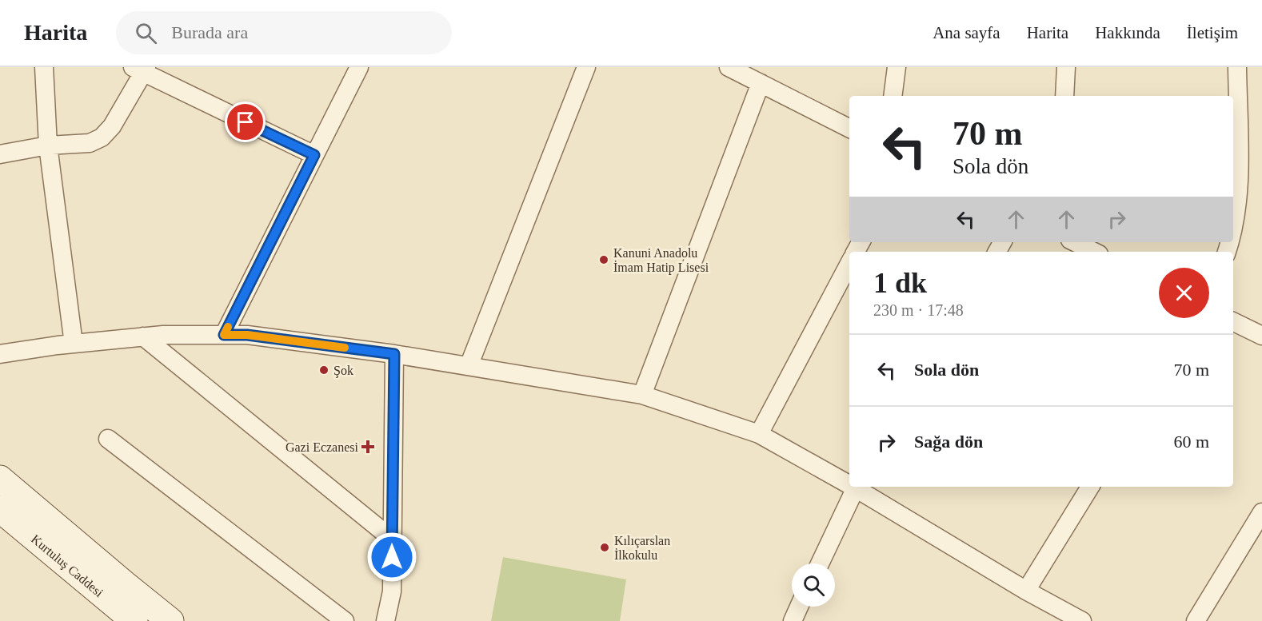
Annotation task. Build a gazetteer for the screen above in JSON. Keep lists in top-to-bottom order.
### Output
{
  "streets": {
    "main road": ["Kurtuluş Caddesi"]
  },
  "places": {
    "other": ["Kanuni Anadolu İmam Hatip Lisesi", "Şok", "Kılıçarslan İlkokulu"],
    "health": ["Gazi Eczanesi"]
  },
  "page": {
    "header": "Harita",
    "search": "Burada ara",
    "nav": [
      "Ana sayfa",
      "Harita",
      "Hakkında",
      "İletişim"
    ],
    "turn": ["70 m", "Sola dön"],
    "heading": ["1 dk", "230 m · 17:48"],
    "list": [
      {
        "name": "Sola dön",
        "value": "70 m"
      },
      {
        "name": "Sağa dön",
        "value": "60 m"
      }
    ]
  }
}
